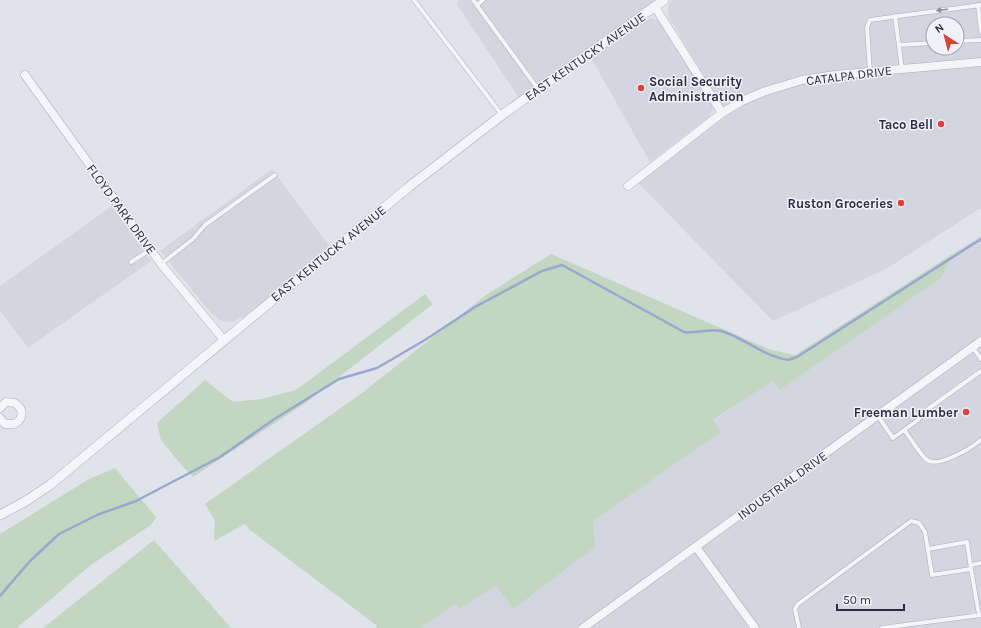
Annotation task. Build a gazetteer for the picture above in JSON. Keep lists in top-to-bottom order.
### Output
{
  "streets": {
    "street": [
      "EAST KENTUCKY AVENUE",
      "CATALPA DRIVE",
      "FLOYD PARK DRIVE",
      "INDUSTRIAL DRIVE"
    ]
  },
  "crossings": [
    ["EAST KENTUCKY AVENUE", "FLOYD PARK DRIVE"]
  ],
  "places": [
    "Social Security Administration",
    "Taco Bell",
    "Ruston Groceries",
    "Freeman Lumber"
  ],
  "scale_bar": "50 m",
  "north": "top left"
}
